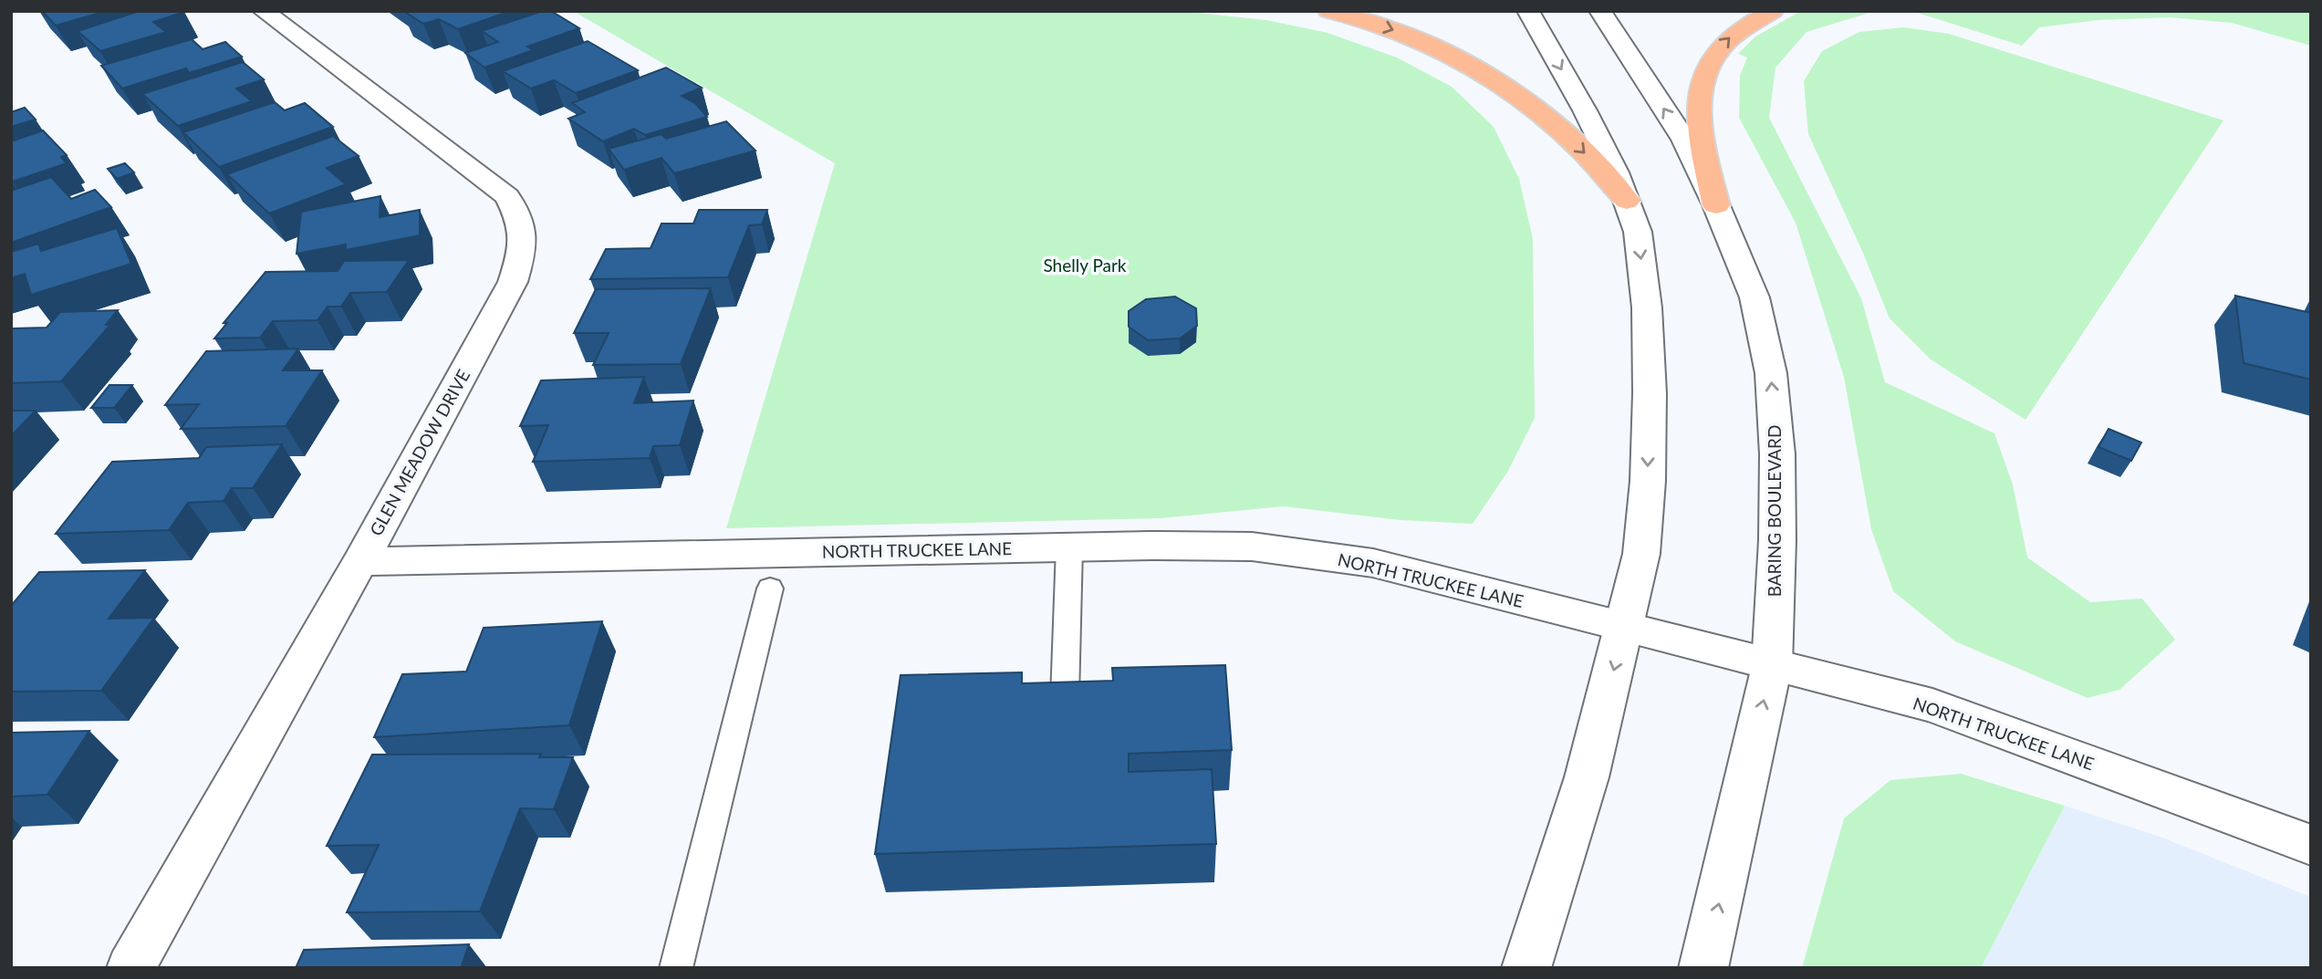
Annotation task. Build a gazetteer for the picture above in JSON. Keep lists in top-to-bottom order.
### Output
{
  "streets": {
    "street": ["GLEN MEADOW DRIVE", "BARING BOULEVARD", "NORTH TRUCKEE LANE"]
  },
  "crossings": [
    ["GLEN MEADOW DRIVE", "NORTH TRUCKEE LANE"],
    ["BARING BOULEVARD", "NORTH TRUCKEE LANE"]
  ],
  "parks": ["Shelly Park"]
}
